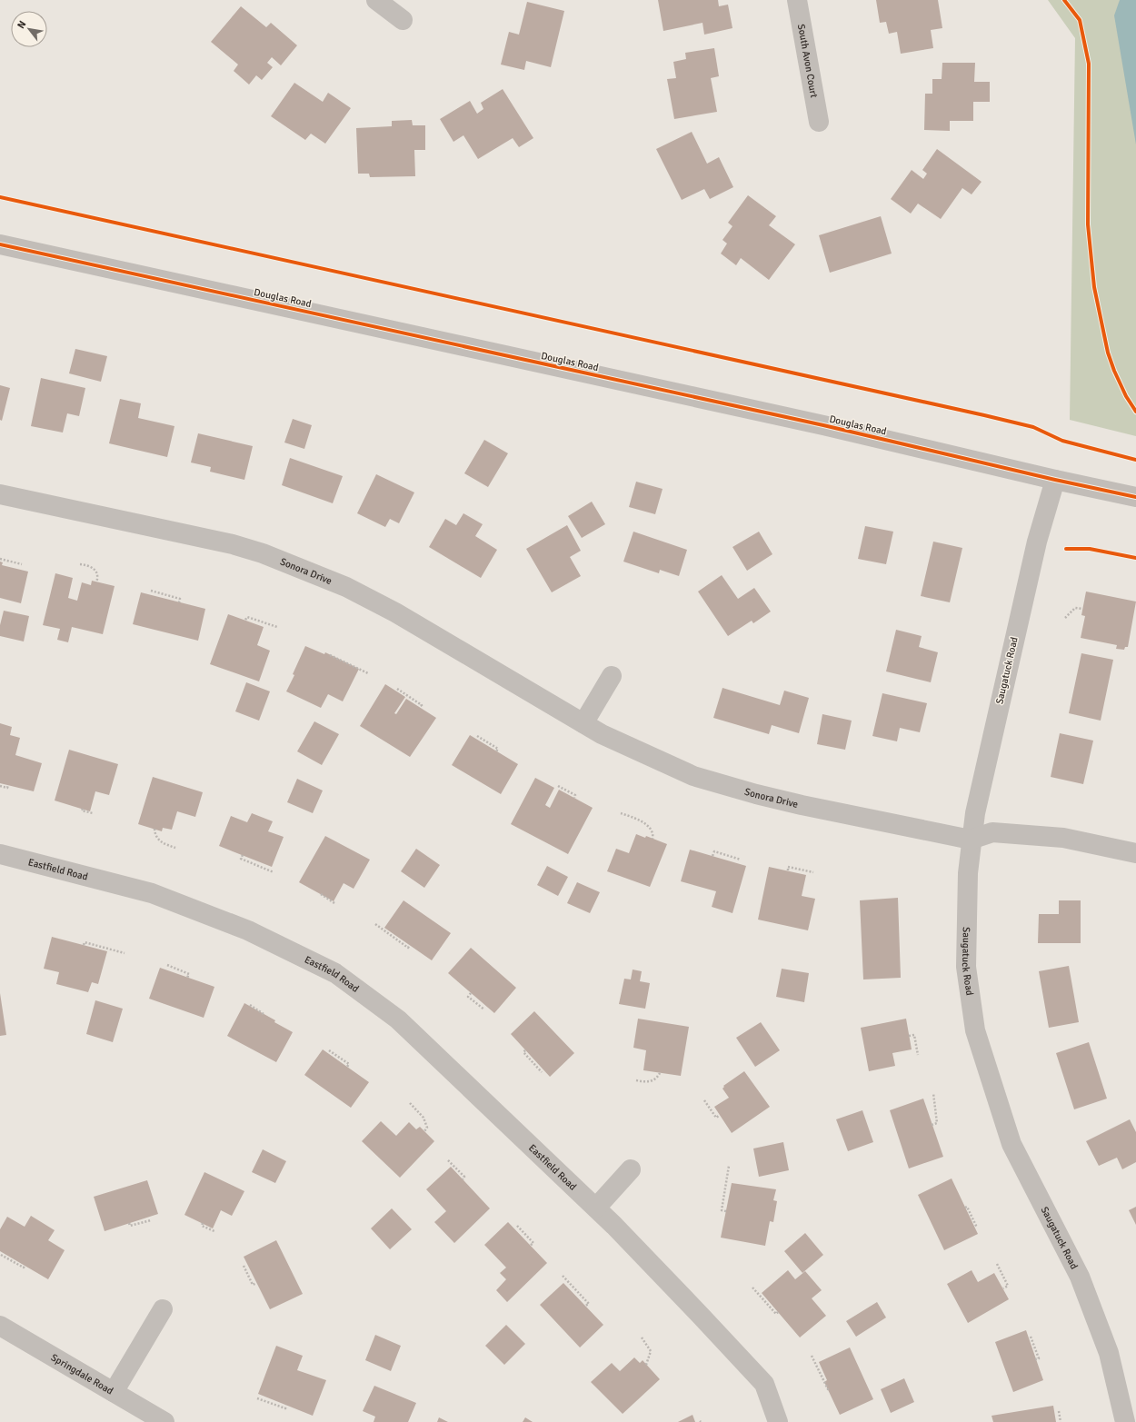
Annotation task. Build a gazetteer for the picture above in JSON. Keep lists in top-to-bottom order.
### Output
{
  "streets": {
    "street": [
      "South Avon Court",
      "Douglas Road",
      "Sonora Drive",
      "Saugatuck Road",
      "Eastfield Road",
      "Springdale Road"
    ]
  },
  "crossings": [
    ["Douglas Road", "Saugatuck Road"],
    ["Sonora Drive", "Saugatuck Road"]
  ],
  "north": "top left"
}
